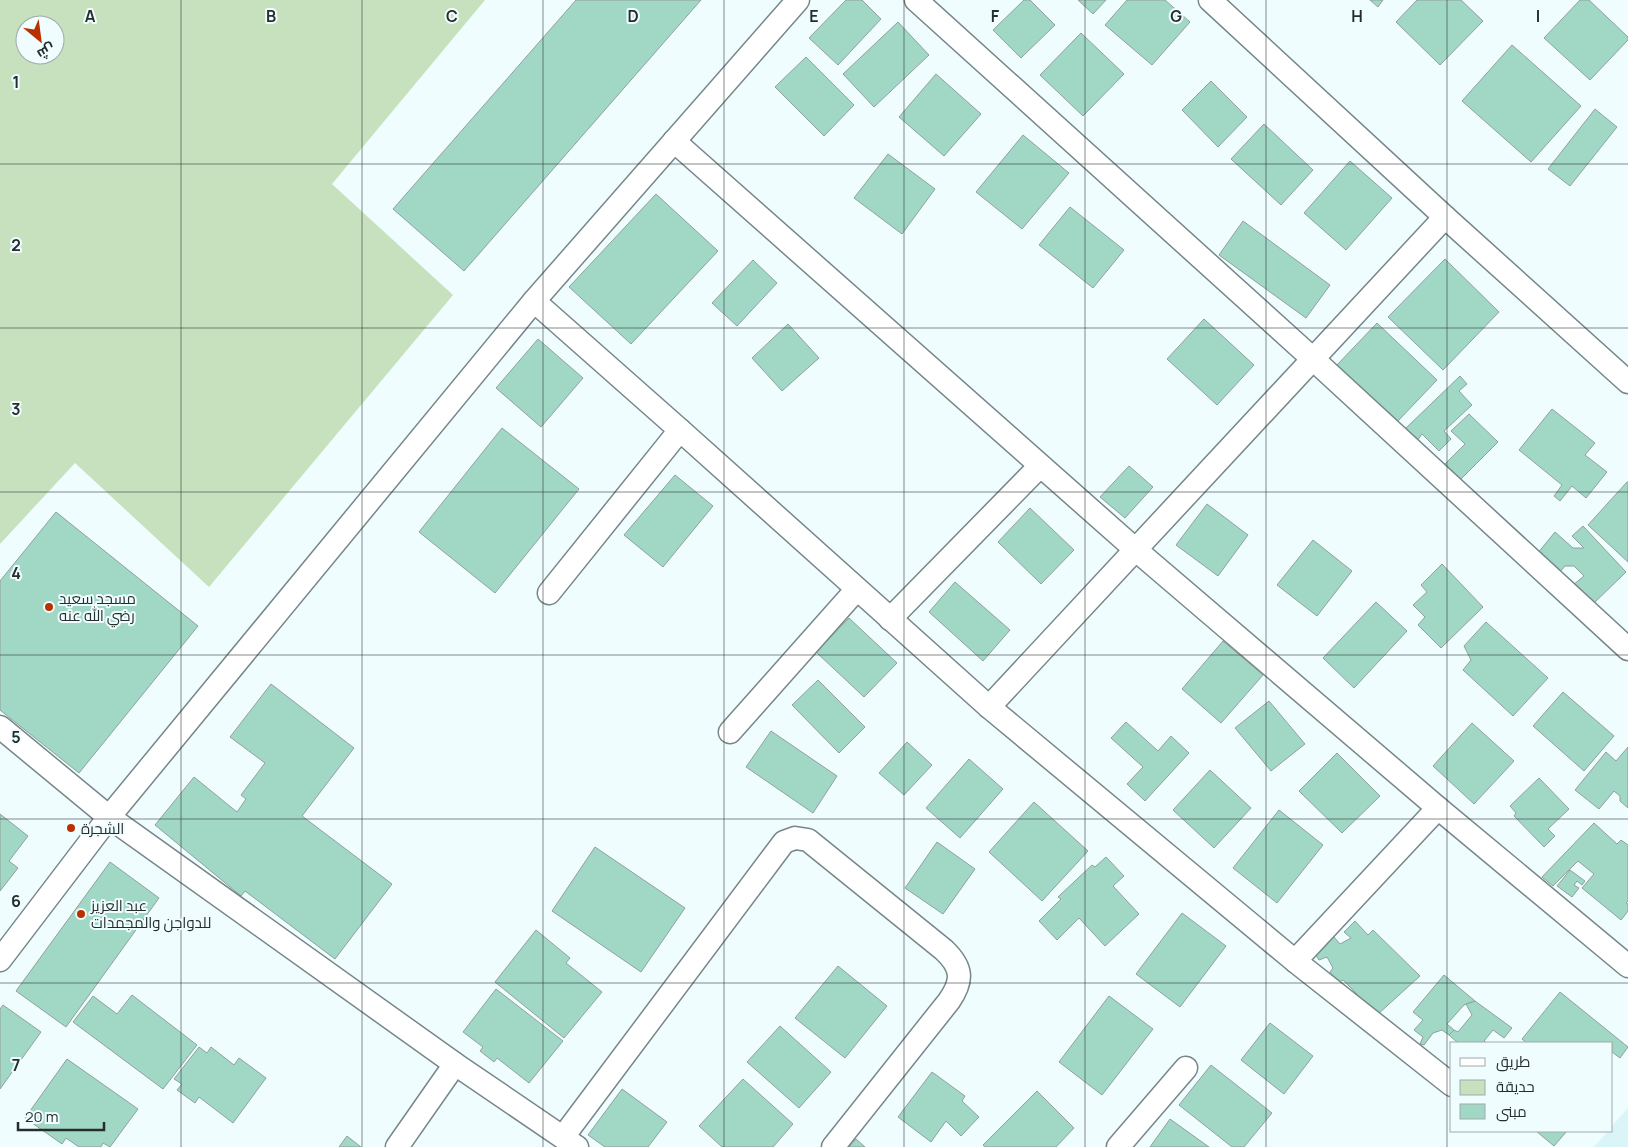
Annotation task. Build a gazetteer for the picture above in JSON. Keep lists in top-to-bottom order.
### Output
{
  "places": ["مسجد سعيد رضي الله عنه", "الشجرة", "عبد العزيز للدواجن والمجمدات"],
  "legend": ["طريق", "حديقة", "مبنى"],
  "scale_bar": "20 m",
  "north": "bottom right",
  "grid": {
    "columns": [
      "A",
      "B",
      "C",
      "D",
      "E",
      "F",
      "G",
      "H",
      "I"
    ],
    "rows": [
      "1",
      "2",
      "3",
      "4",
      "5",
      "6",
      "7"
    ]
  }
}
